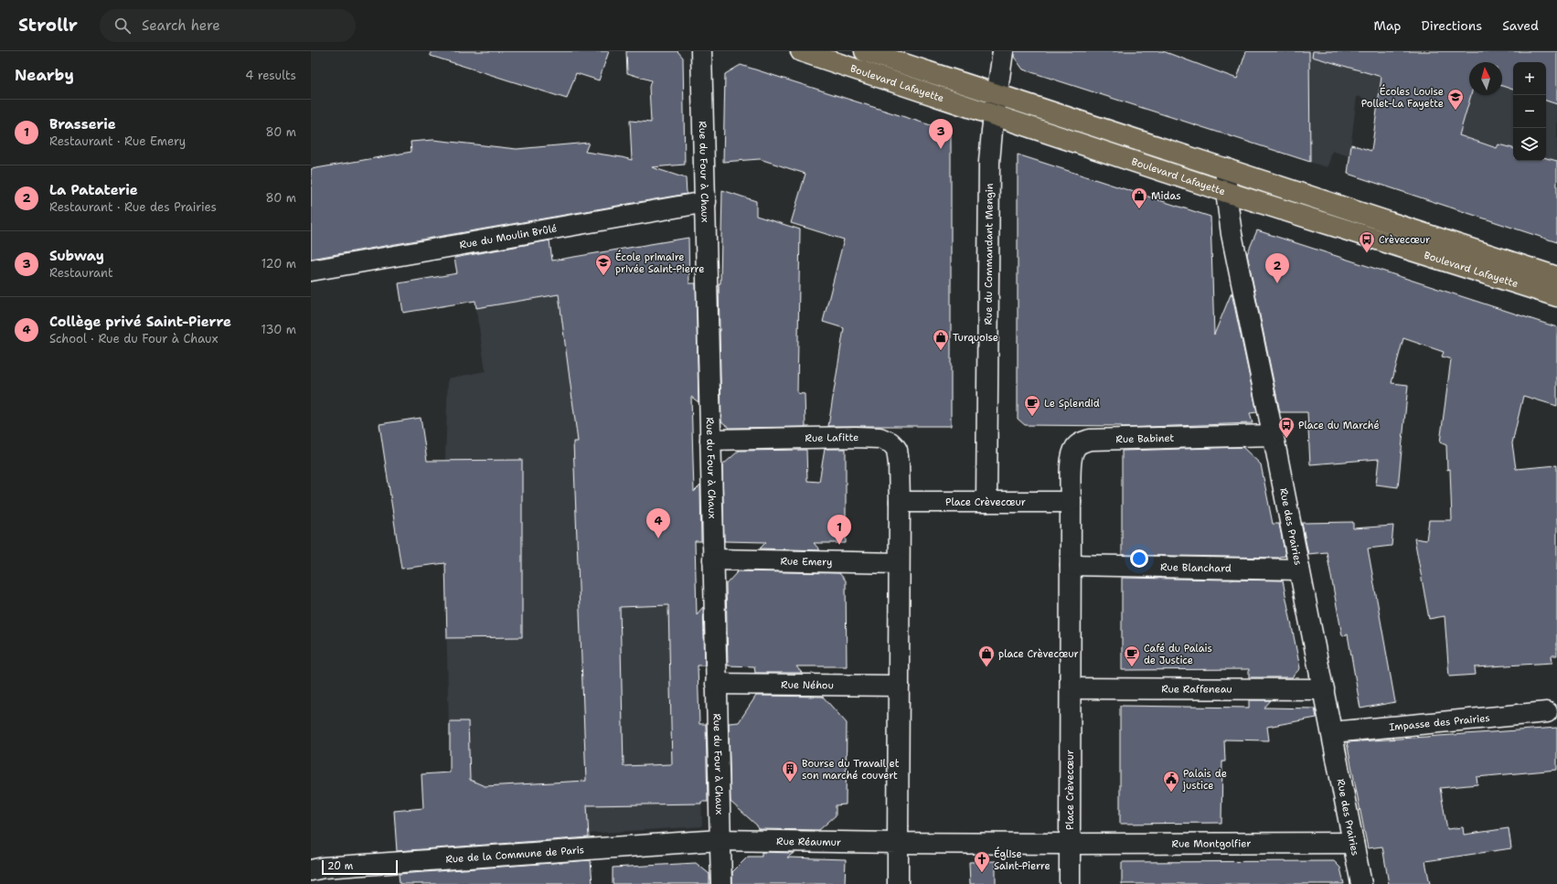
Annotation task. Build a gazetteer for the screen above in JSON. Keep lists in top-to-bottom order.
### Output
{
  "streets": {
    "main road": ["Boulevard Lafayette"],
    "street": [
      "Rue du Four à Chaux",
      "Rue du Moulin Brûlé",
      "Rue du Commandant Mengin",
      "Rue Lafitte",
      "Rue Babinet",
      "Place Crèvecœur",
      "Rue des Prairies",
      "Rue Emery",
      "Rue Blanchard",
      "Rue Néhou",
      "Rue Raffeneau",
      "Impasse des Prairies",
      "Rue Réaumur",
      "Rue Montgolfier",
      "Rue de la Commune de Paris"
    ]
  },
  "crossings": [
    ["Boulevard Lafayette", "Rue du Commandant Mengin"],
    ["Boulevard Lafayette", "Rue des Prairies"],
    ["Rue du Four à Chaux", "Rue du Moulin Brûlé"],
    ["Rue du Four à Chaux", "Rue Lafitte"],
    ["Rue du Four à Chaux", "Rue Emery"],
    ["Rue du Four à Chaux", "Rue Néhou"],
    ["Rue du Four à Chaux", "Rue Réaumur"],
    ["Rue du Four à Chaux", "Rue de la Commune de Paris"],
    ["Rue du Commandant Mengin", "Place Crèvecœur"],
    ["Rue Lafitte", "Place Crèvecœur"],
    ["Rue Babinet", "Place Crèvecœur"],
    ["Rue Babinet", "Rue des Prairies"],
    ["Place Crèvecœur", "Rue Blanchard"],
    ["Place Crèvecœur", "Rue Raffeneau"],
    ["Place Crèvecœur", "Rue Réaumur"],
    ["Place Crèvecœur", "Rue Montgolfier"],
    ["Rue des Prairies", "Rue Blanchard"],
    ["Rue des Prairies", "Rue Raffeneau"],
    ["Rue des Prairies", "Impasse des Prairies"],
    ["Rue des Prairies", "Rue Montgolfier"],
    ["Rue Réaumur", "Rue de la Commune de Paris"]
  ],
  "places": {
    "school or university": ["Écoles Louise Pollet-La Fayette", "École primaire privée Saint-Pierre"],
    "shop": ["Midas", "Turquoise", "place Crèvecœur"],
    "bus stop": ["Crèvecœur", "Place du Marché"],
    "cafe": ["Le Splendid", "Café du Palais de Justice"],
    "building": ["Bourse du Travail et son marché couvert"],
    "public building": ["Palais de justice"],
    "church": ["Église Saint-Pierre"]
  },
  "scale_bar": "20 m",
  "north": "top",
  "page": {
    "header": "Strollr",
    "search": "Search here",
    "nav": ["Map", "Directions", "Saved"],
    "heading": ["Nearby", "4 results"],
    "map_buttons": ["+", "−"],
    "list": [
      {
        "mark": "1",
        "name": "Brasserie",
        "note": "Restaurant · Rue Emery",
        "value": "80 m"
      },
      {
        "mark": "2",
        "name": "La Pataterie",
        "note": "Restaurant · Rue des Prairies",
        "value": "80 m"
      },
      {
        "mark": "3",
        "name": "Subway",
        "note": "Restaurant",
        "value": "120 m"
      },
      {
        "mark": "4",
        "name": "Collège privé Saint-Pierre",
        "note": "School · Rue du Four à Chaux",
        "value": "130 m"
      }
    ],
    "pins": [
      "3",
      "2",
      "4",
      "1"
    ],
    "scale": "20 m"
  }
}
